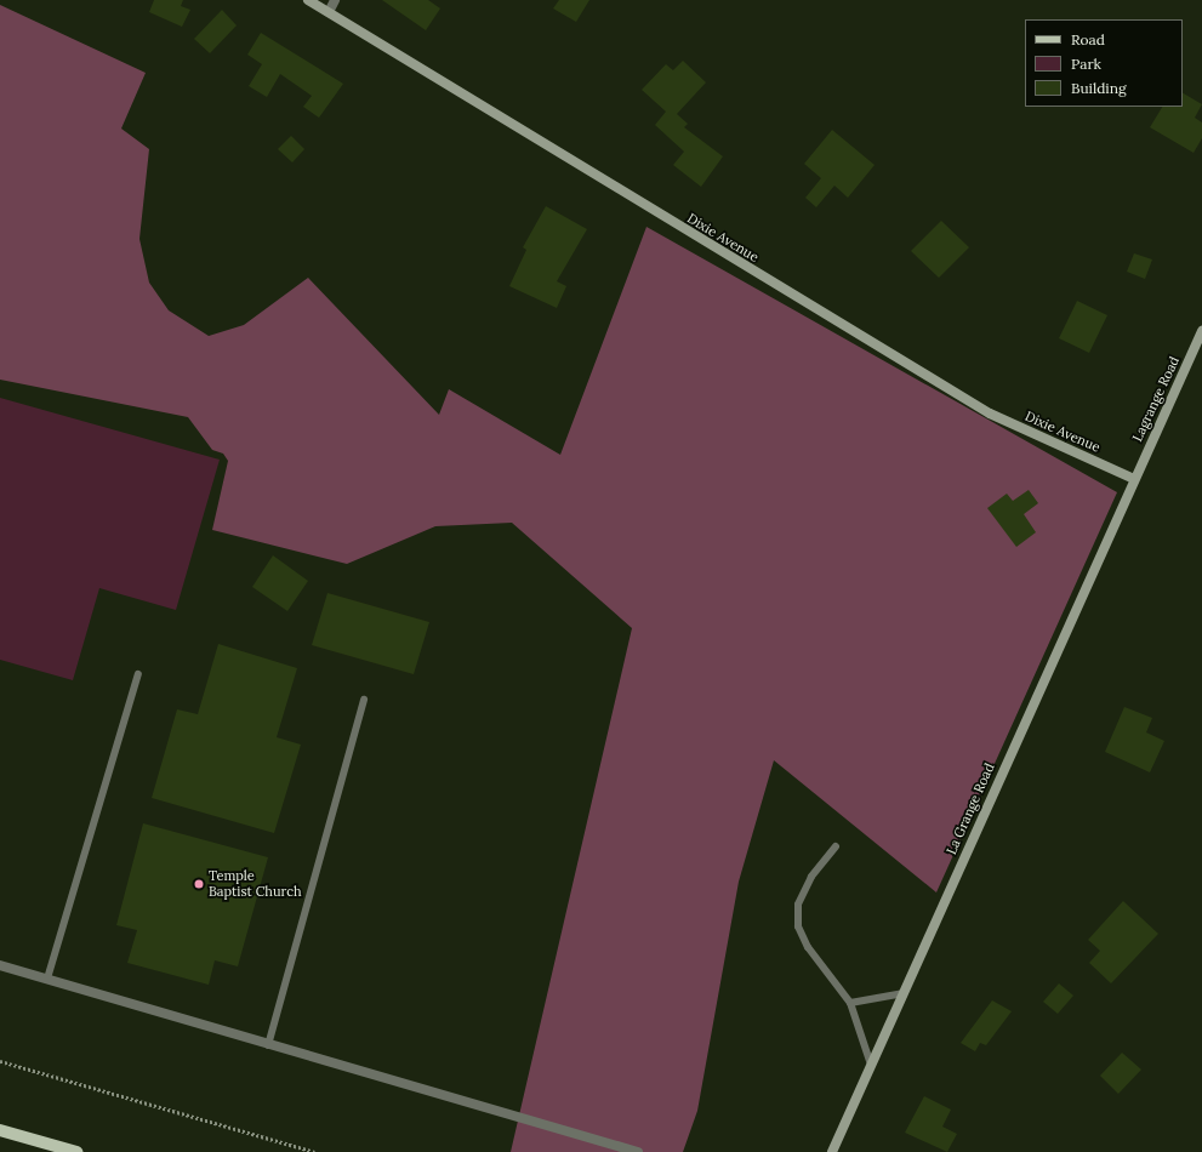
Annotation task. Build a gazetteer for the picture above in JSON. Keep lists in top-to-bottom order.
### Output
{
  "streets": {
    "street": ["Dixie Avenue", "Lagrange Road", "La Grange Road"]
  },
  "crossings": [
    ["Dixie Avenue", "Lagrange Road"],
    ["Dixie Avenue", "La Grange Road"],
    ["Lagrange Road", "La Grange Road"]
  ],
  "places": ["Temple Baptist Church"],
  "legend": ["Road", "Park", "Building"]
}
